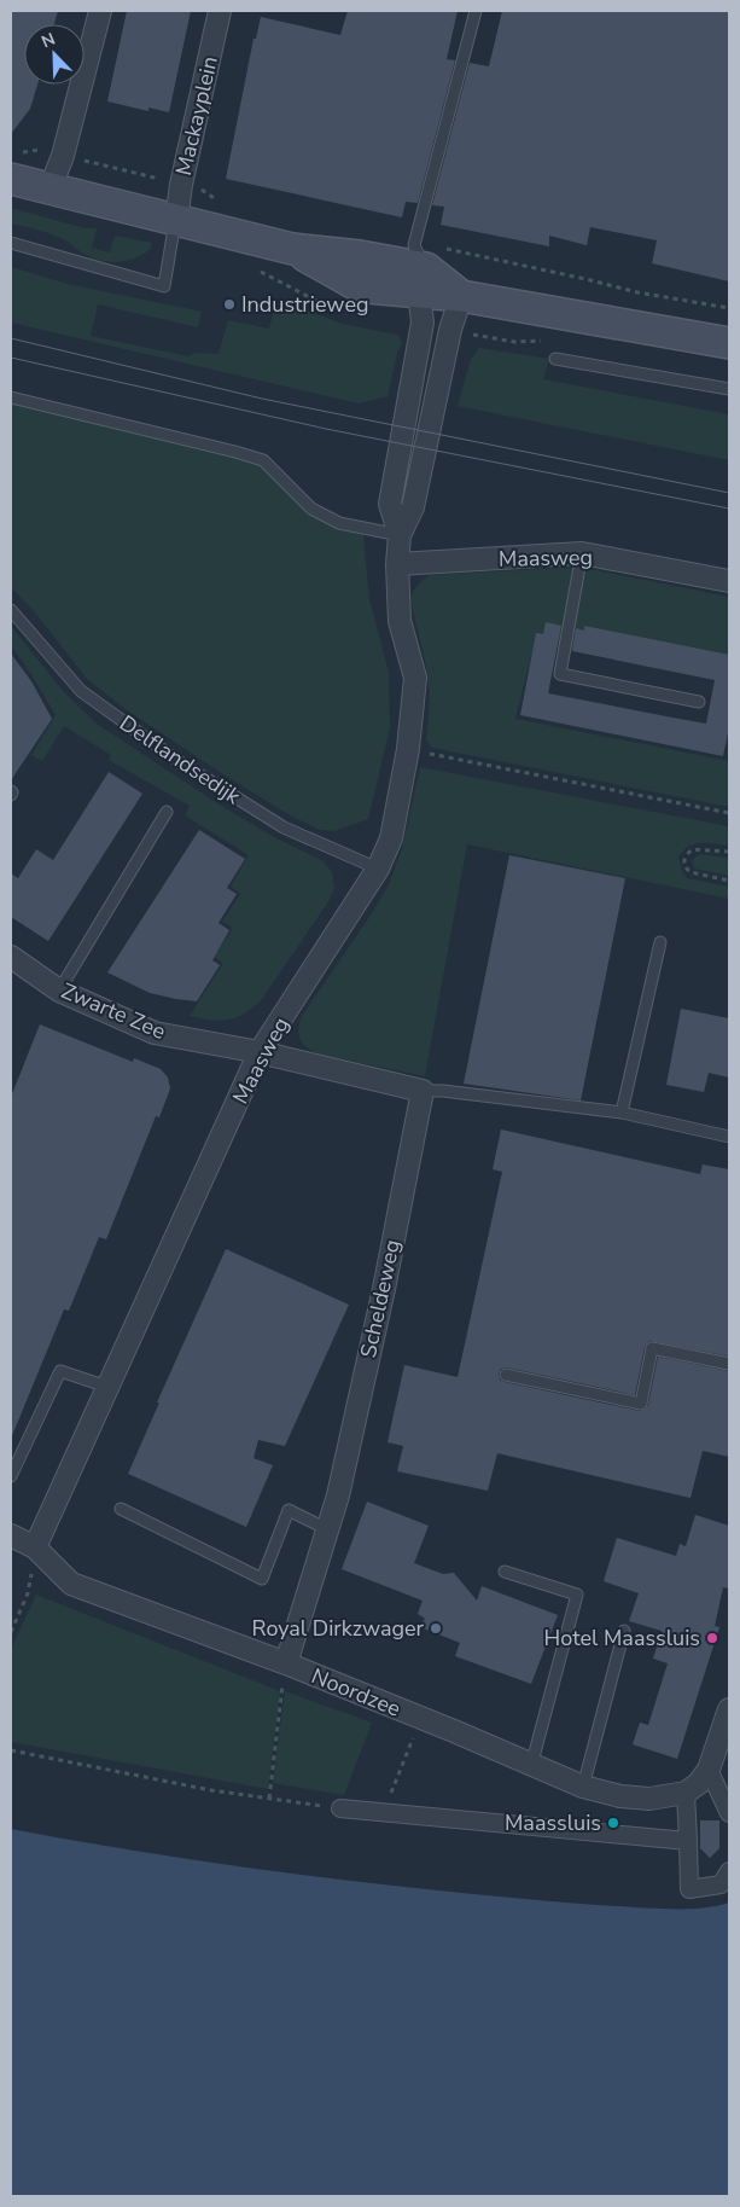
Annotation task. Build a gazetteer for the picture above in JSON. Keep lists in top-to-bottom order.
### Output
{
  "streets": {
    "street": [
      "Mackayplein",
      "Maasweg",
      "Zwarte Zee",
      "Scheldeweg",
      "Noordzee"
    ],
    "lane": ["Delflandsedijk"]
  },
  "crossings": [
    ["Maasweg", "Delflandsedijk"],
    ["Maasweg", "Zwarte Zee"],
    ["Maasweg", "Noordzee"],
    ["Scheldeweg", "Noordzee"]
  ],
  "places": [
    "Industrieweg",
    "Royal Dirkzwager",
    "Hotel Maassluis",
    "Maassluis"
  ],
  "north": "top left"
}
